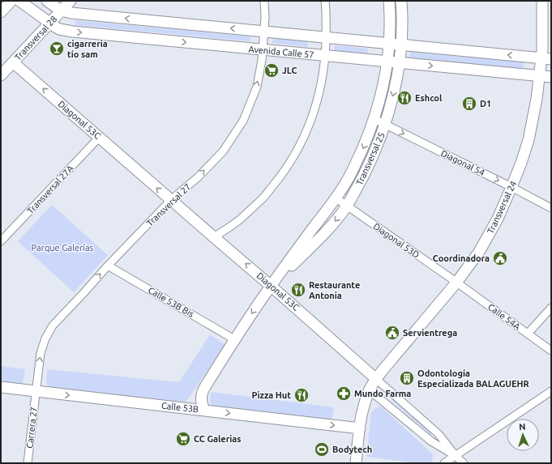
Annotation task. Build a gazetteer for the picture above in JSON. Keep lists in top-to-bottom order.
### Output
{
  "streets": {
    "main road": [
      "Transversal 28",
      "Avenida Calle 57",
      "Diagonal 53C",
      "Transversal 25",
      "Transversal 24",
      "Calle 53B"
    ],
    "street": [
      "Diagonal 54",
      "Transversal 27A",
      "Transversal 27",
      "Diagonal 53D",
      "Calle 53B Bis",
      "Calle 54A",
      "Carrera 27"
    ]
  },
  "crossings": [
    ["Transversal 28", "Avenida Calle 57"],
    ["Transversal 28", "Diagonal 53C"],
    ["Avenida Calle 57", "Transversal 25"],
    ["Avenida Calle 57", "Transversal 27"],
    ["Avenida Calle 57", "Transversal 24"],
    ["Diagonal 53C", "Transversal 25"],
    ["Diagonal 53C", "Transversal 27A"],
    ["Diagonal 53C", "Transversal 27"],
    ["Diagonal 53C", "Transversal 24"],
    ["Transversal 25", "Diagonal 54"],
    ["Transversal 25", "Diagonal 53D"],
    ["Transversal 25", "Calle 53B Bis"],
    ["Transversal 25", "Calle 53B"],
    ["Diagonal 54", "Transversal 24"],
    ["Transversal 27", "Calle 53B Bis"],
    ["Transversal 27", "Calle 53B"],
    ["Transversal 27", "Carrera 27"],
    ["Transversal 24", "Diagonal 53D"],
    ["Transversal 24", "Calle 54A"],
    ["Transversal 24", "Calle 53B"],
    ["Diagonal 53D", "Calle 54A"],
    ["Calle 53B", "Carrera 27"]
  ],
  "one_way": ["Diagonal 53C", "Diagonal 54", "Calle 53B"],
  "parks": ["Parque Galerías"],
  "places": {
    "bar": ["cigarreria tío sam"],
    "supermarket": ["JLC", "CC Galerias"],
    "restaurant": ["Eshcol", "Restaurante Antonia", "Pizza Hut"],
    "building": ["D1", "Odontología Especializada BALAGUEHR"],
    "public building": ["Coordinadora", "Servientrega"],
    "pharmacy": ["Mundo Farma"],
    "sports": ["Bodytech"]
  },
  "north": "top"
}
